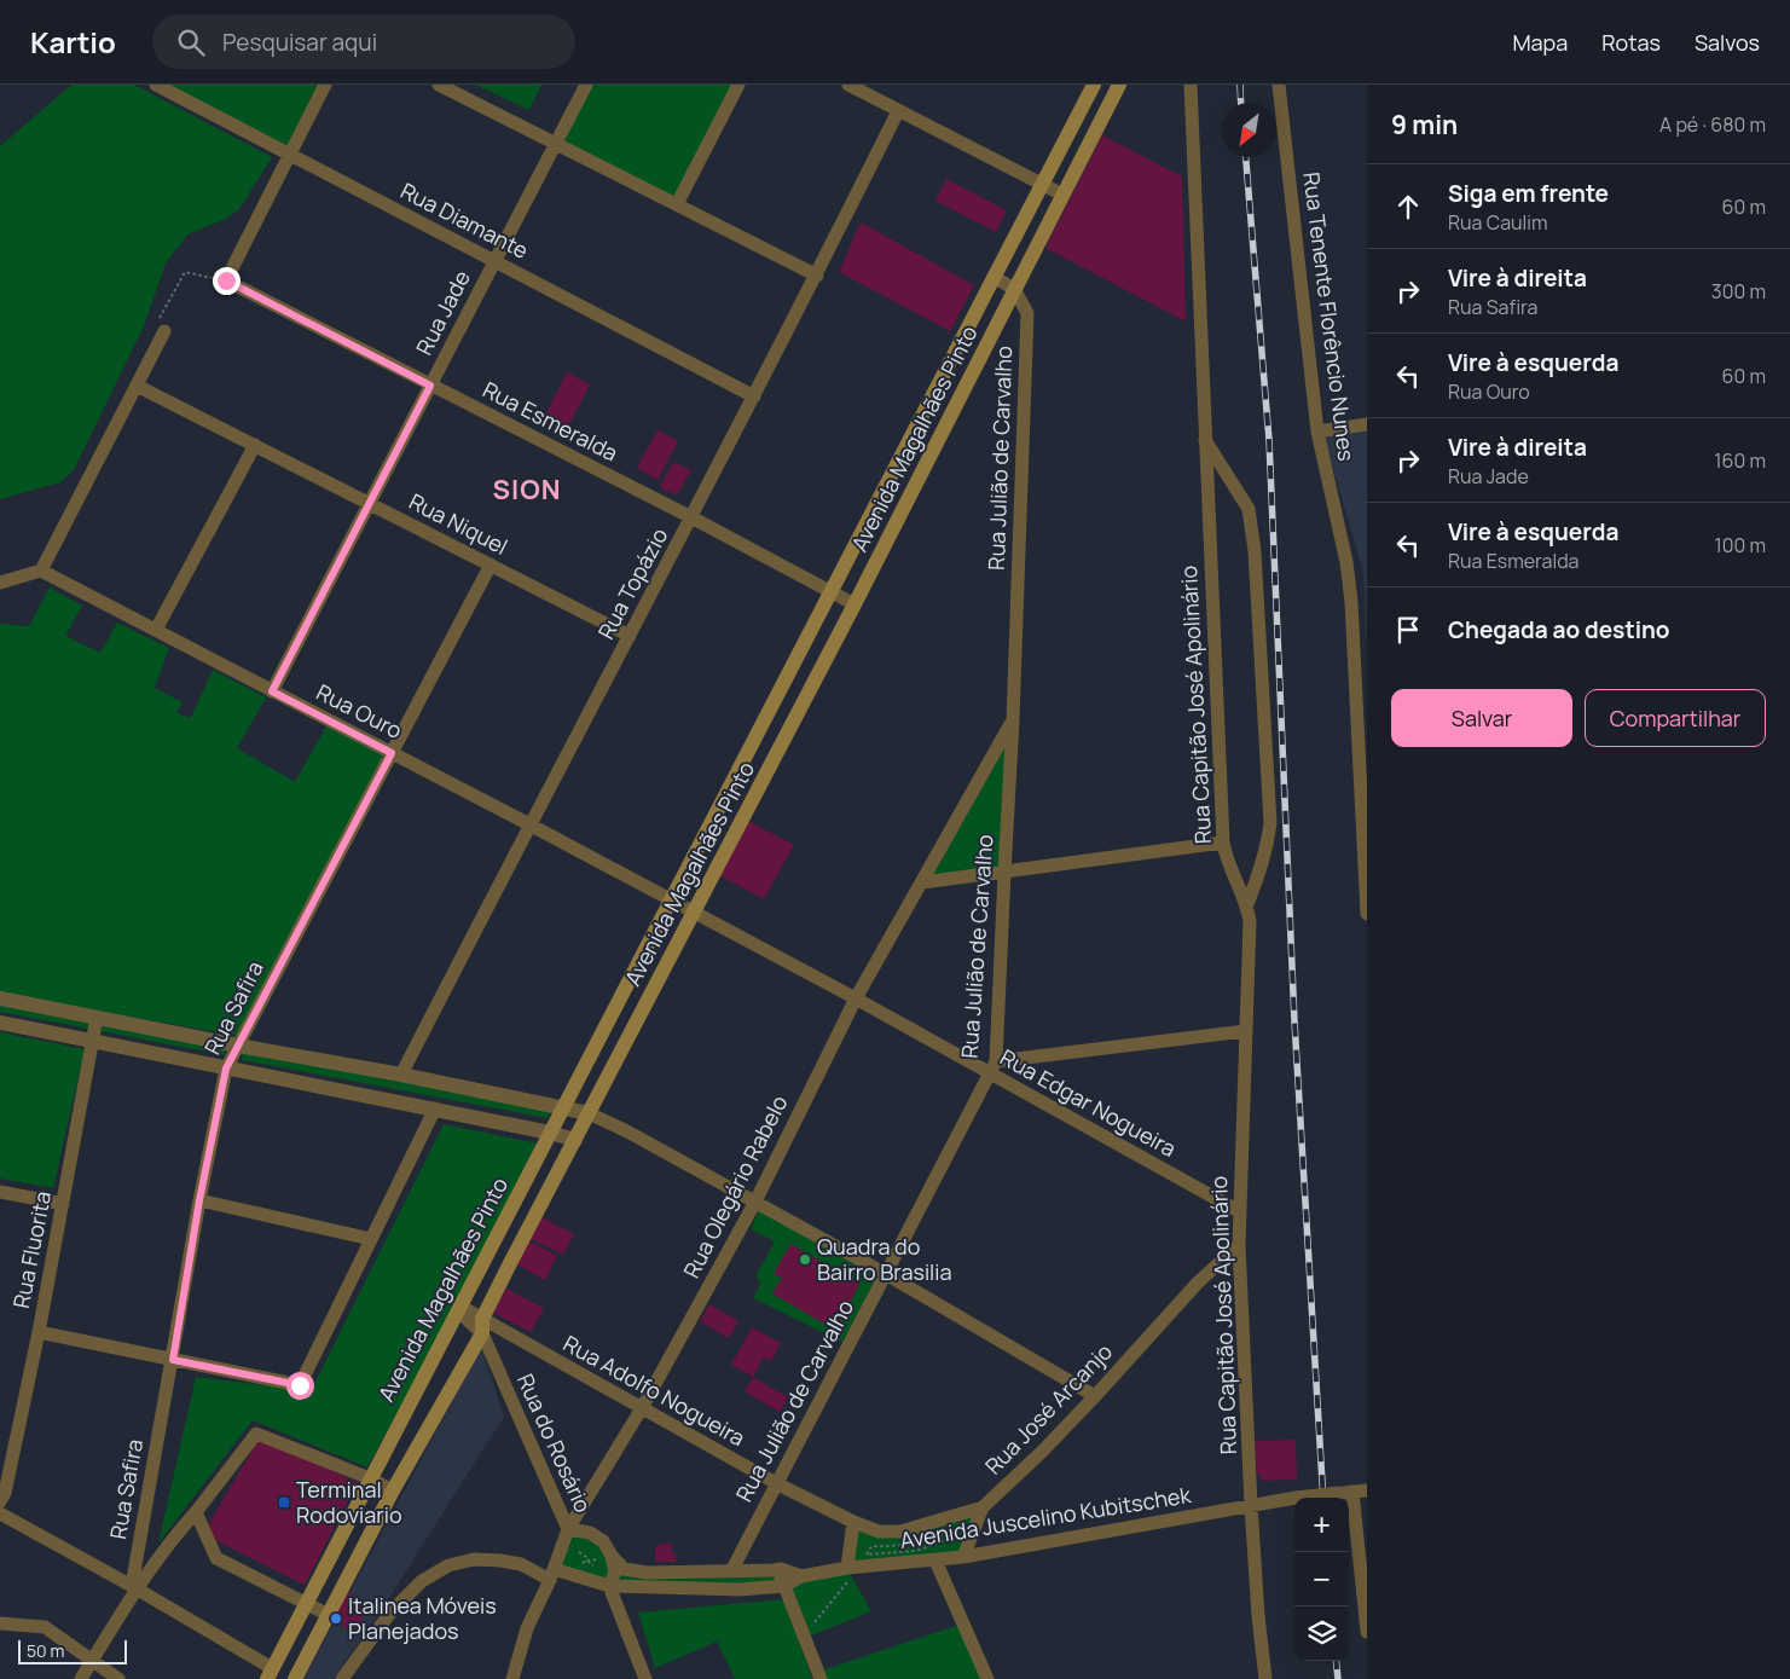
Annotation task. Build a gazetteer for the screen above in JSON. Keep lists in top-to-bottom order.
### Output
{
  "streets": {
    "main road": ["Avenida Magalhães Pinto"],
    "street": [
      "Rua Diamante",
      "Rua Jade",
      "Rua Tenente Florêncio Nunes",
      "Rua Esmeralda",
      "Rua Julião de Carvalho",
      "Rua Niquel",
      "Rua Topázio",
      "Rua Capitão José Apolinário",
      "Rua Ouro",
      "Rua Safira",
      "Rua Edgar Nogueira",
      "Rua Olegário Rabelo",
      "Rua Fluorita",
      "Rua Adolfo Nogueira",
      "Rua José Arcanjo",
      "Rua do Rosário",
      "Avenida Juscelino Kubitschek"
    ]
  },
  "crossings": [
    ["Rua Diamante", "Rua Jade"],
    ["Rua Diamante", "Rua Topázio"],
    ["Rua Jade", "Rua Esmeralda"],
    ["Rua Jade", "Rua Niquel"],
    ["Rua Jade", "Rua Ouro"],
    ["Rua Esmeralda", "Avenida Magalhães Pinto"],
    ["Rua Esmeralda", "Rua Topázio"],
    ["Avenida Magalhães Pinto", "Rua Julião de Carvalho"],
    ["Avenida Magalhães Pinto", "Rua Ouro"],
    ["Avenida Magalhães Pinto", "Rua Edgar Nogueira"],
    ["Avenida Magalhães Pinto", "Rua Adolfo Nogueira"],
    ["Avenida Magalhães Pinto", "Rua do Rosário"],
    ["Rua Julião de Carvalho", "Rua Edgar Nogueira"],
    ["Rua Julião de Carvalho", "Rua Olegário Rabelo"],
    ["Rua Julião de Carvalho", "Rua Adolfo Nogueira"],
    ["Rua Julião de Carvalho", "Avenida Juscelino Kubitschek"],
    ["Rua Niquel", "Rua Topázio"],
    ["Rua Niquel", "Rua Safira"],
    ["Rua Topázio", "Rua Ouro"],
    ["Rua Capitão José Apolinário", "Rua Edgar Nogueira"],
    ["Rua Capitão José Apolinário", "Rua José Arcanjo"],
    ["Rua Capitão José Apolinário", "Avenida Juscelino Kubitschek"],
    ["Rua Ouro", "Rua Safira"],
    ["Rua Ouro", "Rua Edgar Nogueira"],
    ["Rua Edgar Nogueira", "Rua Olegário Rabelo"],
    ["Rua Olegário Rabelo", "Rua Adolfo Nogueira"],
    ["Rua Olegário Rabelo", "Rua do Rosário"],
    ["Rua Olegário Rabelo", "Avenida Juscelino Kubitschek"],
    ["Rua Adolfo Nogueira", "Rua José Arcanjo"],
    ["Rua Adolfo Nogueira", "Rua do Rosário"],
    ["Rua do Rosário", "Avenida Juscelino Kubitschek"]
  ],
  "districts": ["SION"],
  "places": {
    "other": ["Quadra do Bairro Brasilia", "Italinea Móveis Planejados"],
    "transit": ["Terminal Rodoviario"]
  },
  "scale_bar": "50 m",
  "north": "bottom left",
  "page": {
    "header": "Kartio",
    "search": "Pesquisar aqui",
    "nav": ["Mapa", "Rotas", "Salvos"],
    "heading": ["9 min", "A pé · 680 m"],
    "list": [
      ["Siga em frente", "Rua Caulim", "60 m"],
      ["Vire à direita", "Rua Safira", "300 m"],
      ["Vire à esquerda", "Rua Ouro", "60 m"],
      ["Vire à direita", "Rua Jade", "160 m"],
      ["Vire à esquerda", "Rua Esmeralda", "100 m"],
      "Chegada ao destino"
    ],
    "buttons": ["Salvar", "Compartilhar"],
    "map_buttons": ["+", "−"],
    "scale": "50 m"
  }
}
